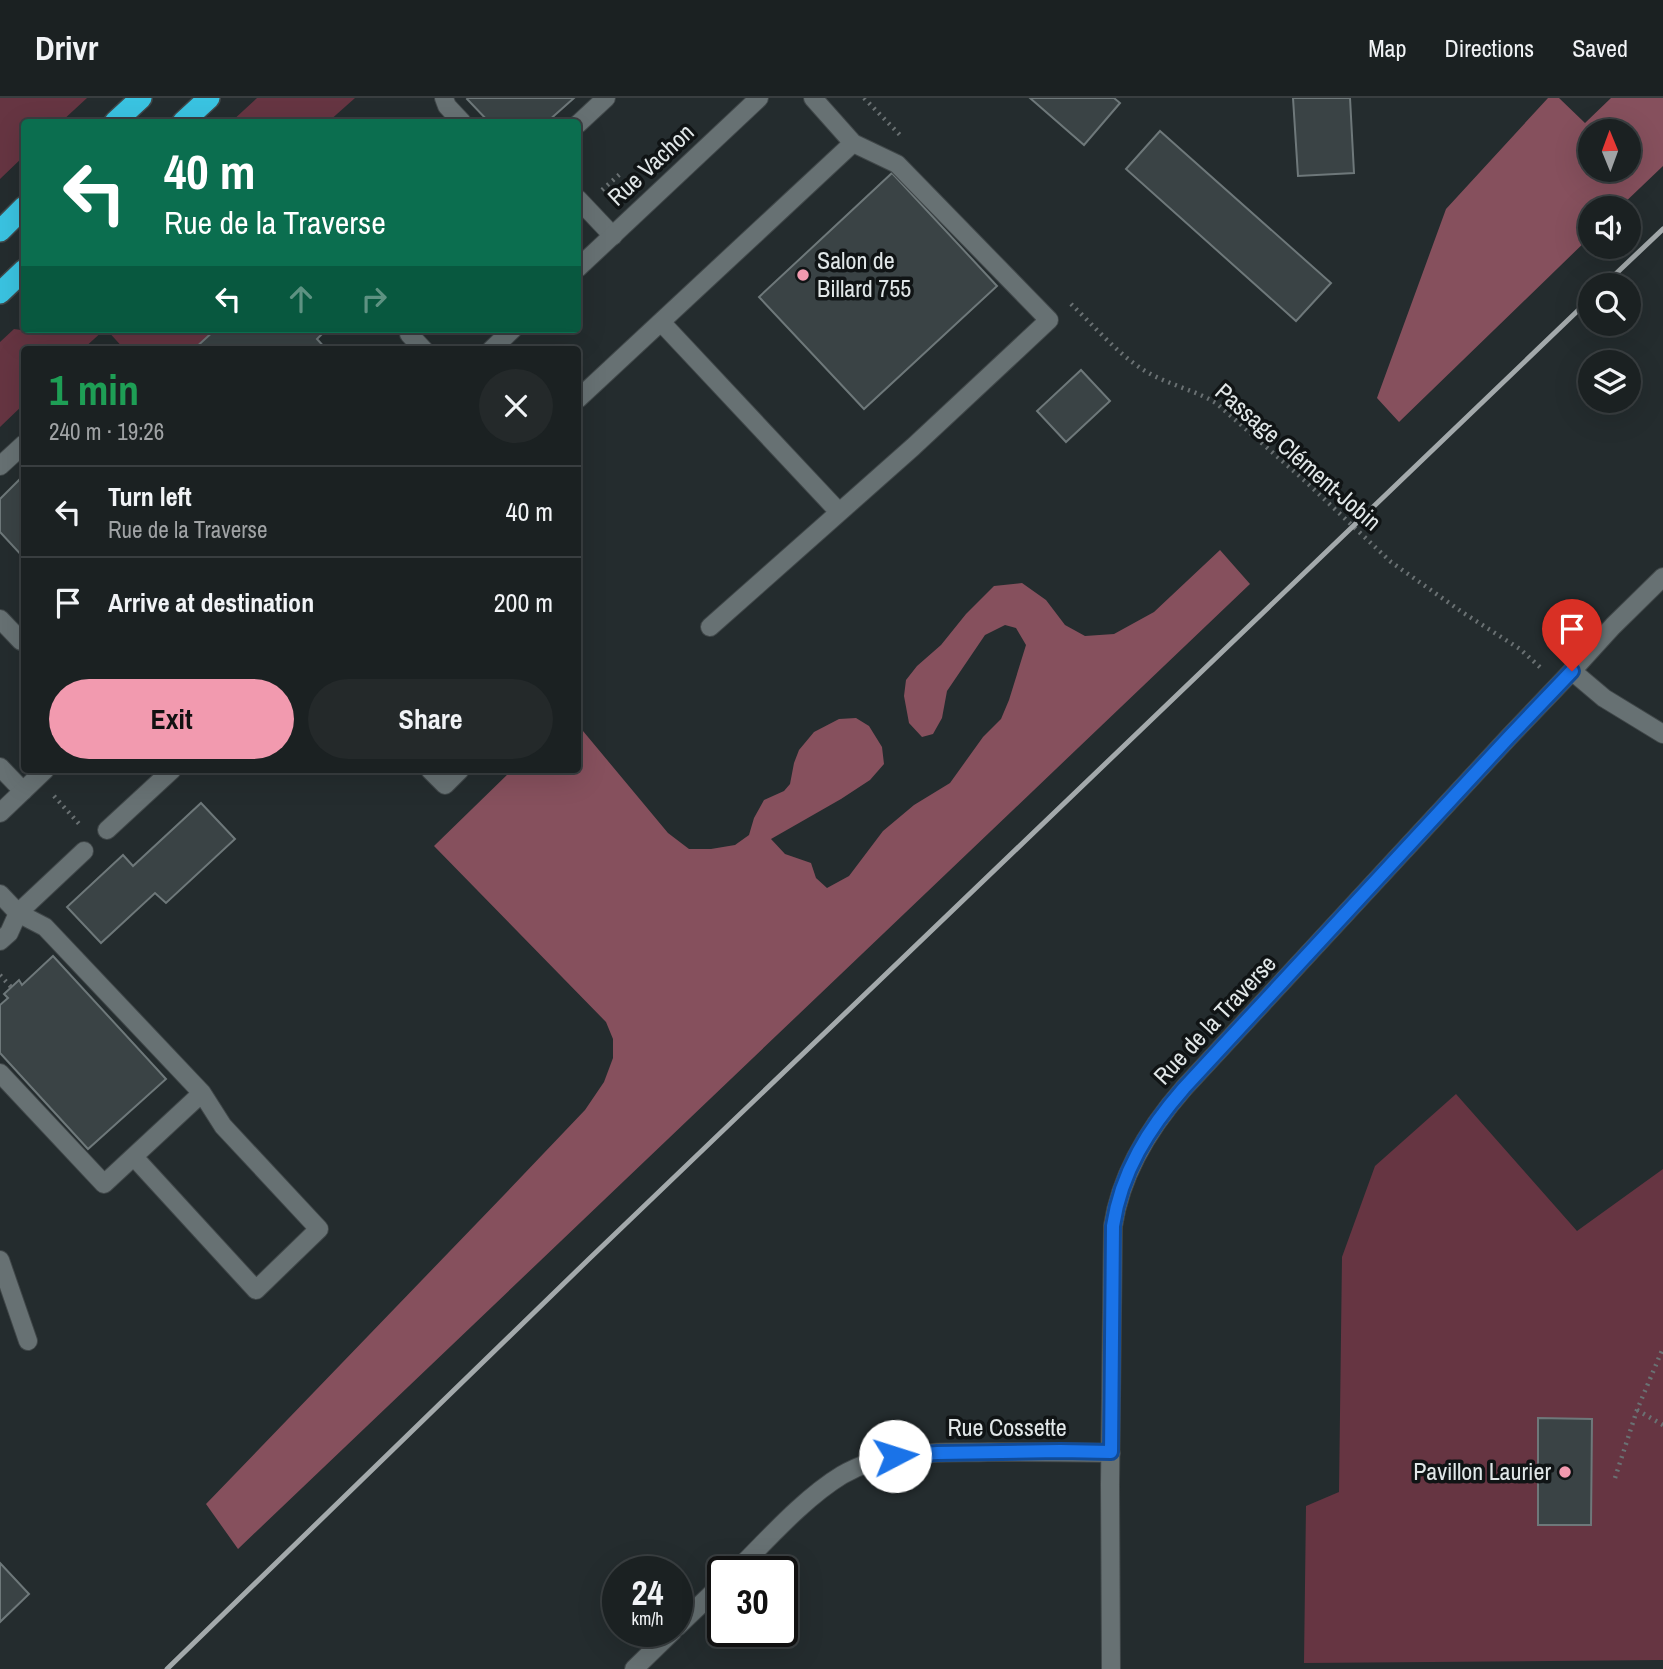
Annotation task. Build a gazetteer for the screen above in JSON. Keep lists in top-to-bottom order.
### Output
{
  "streets": {
    "street": ["Rue Vachon", "Rue de la Traverse", "Rue Cossette"],
    "path": ["Passage Clément-Jobin"]
  },
  "crossings": [
    ["Rue de la Traverse", "Rue Cossette"]
  ],
  "places": ["Salon de Billard 755", "Pavillon Laurier"],
  "north": "top",
  "page": {
    "header": "Drivr",
    "nav": ["Map", "Directions", "Saved"],
    "turn": ["40 m", "Rue de la Traverse"],
    "heading": ["1 min", "240 m · 19:26"],
    "list": [
      {
        "name": "Turn left",
        "note": "Rue de la Traverse",
        "value": "40 m"
      },
      {
        "name": "Arrive at destination",
        "value": "200 m"
      }
    ],
    "buttons": ["Exit", "Share"],
    "speed": "24 km/h",
    "limit": "30"
  }
}
